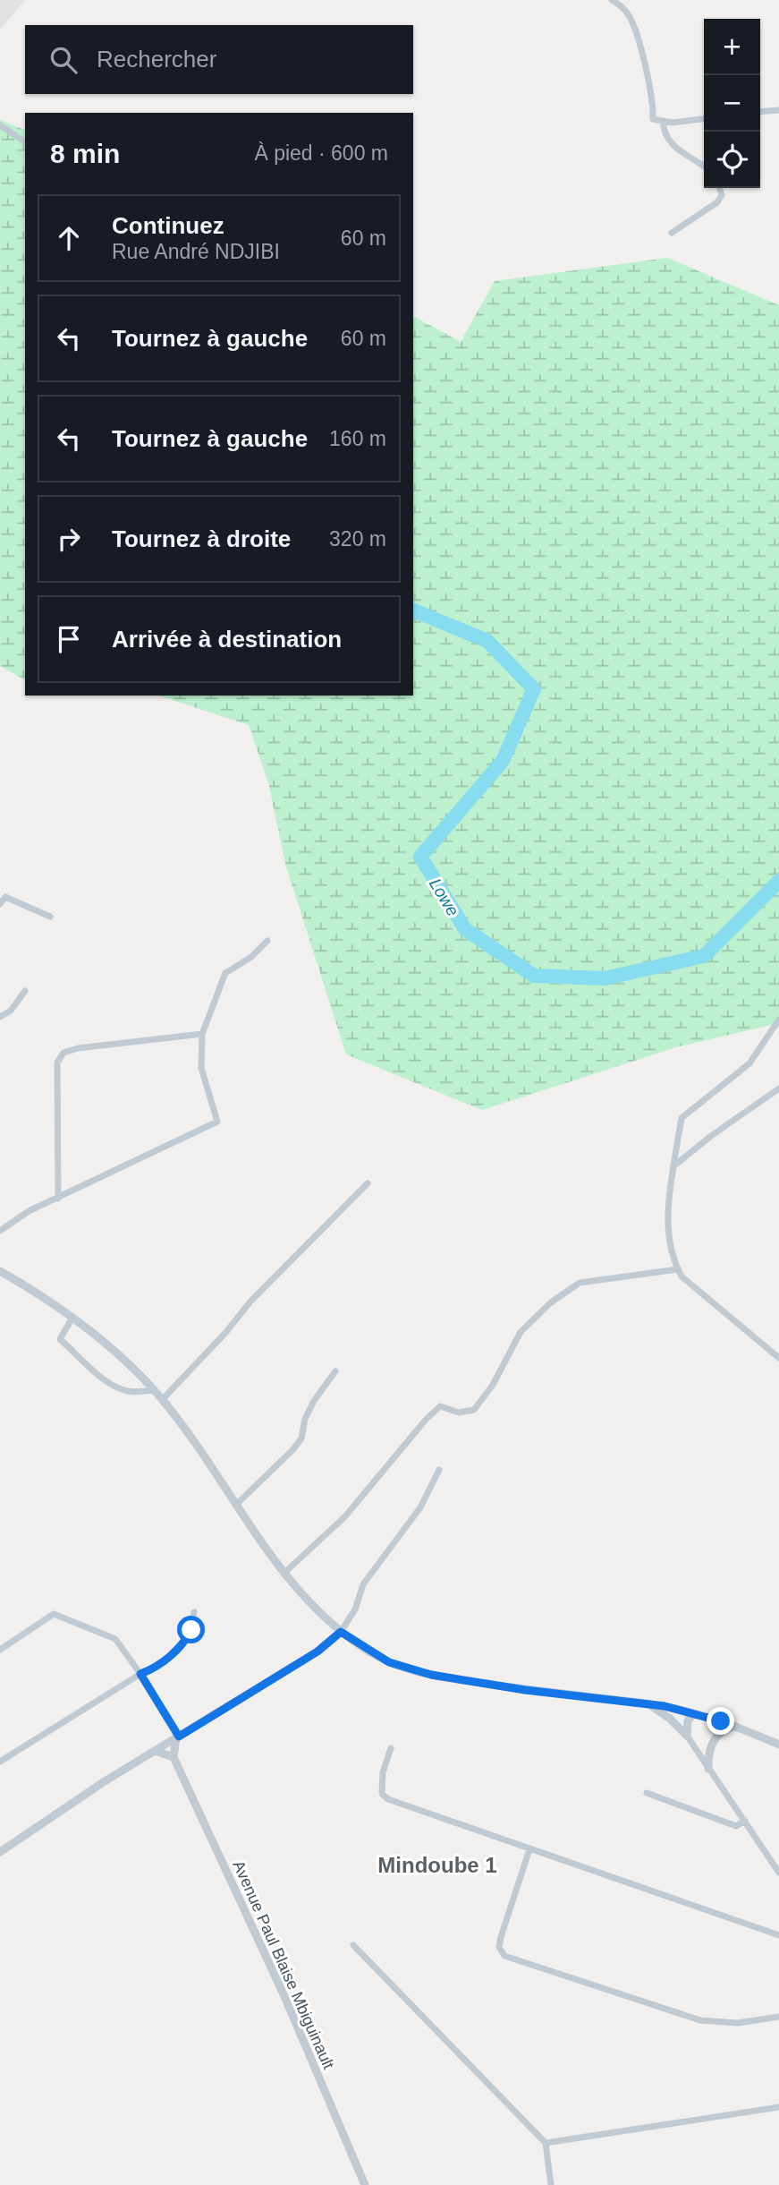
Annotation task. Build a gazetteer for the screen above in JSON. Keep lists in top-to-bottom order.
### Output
{
  "streets": {
    "street": ["Avenue Paul Blaise Mbiguinault"]
  },
  "districts": ["Mindoube 1"],
  "water": ["Lowe"],
  "page": {
    "map_buttons": ["+", "−"],
    "search": "Rechercher",
    "heading": ["8 min", "À pied · 600 m"],
    "list": [
      ["Continuez", "Rue André NDJIBI", "60 m"],
      ["Tournez à gauche", "60 m"],
      ["Tournez à gauche", "160 m"],
      ["Tournez à droite", "320 m"],
      "Arrivée à destination"
    ]
  }
}
